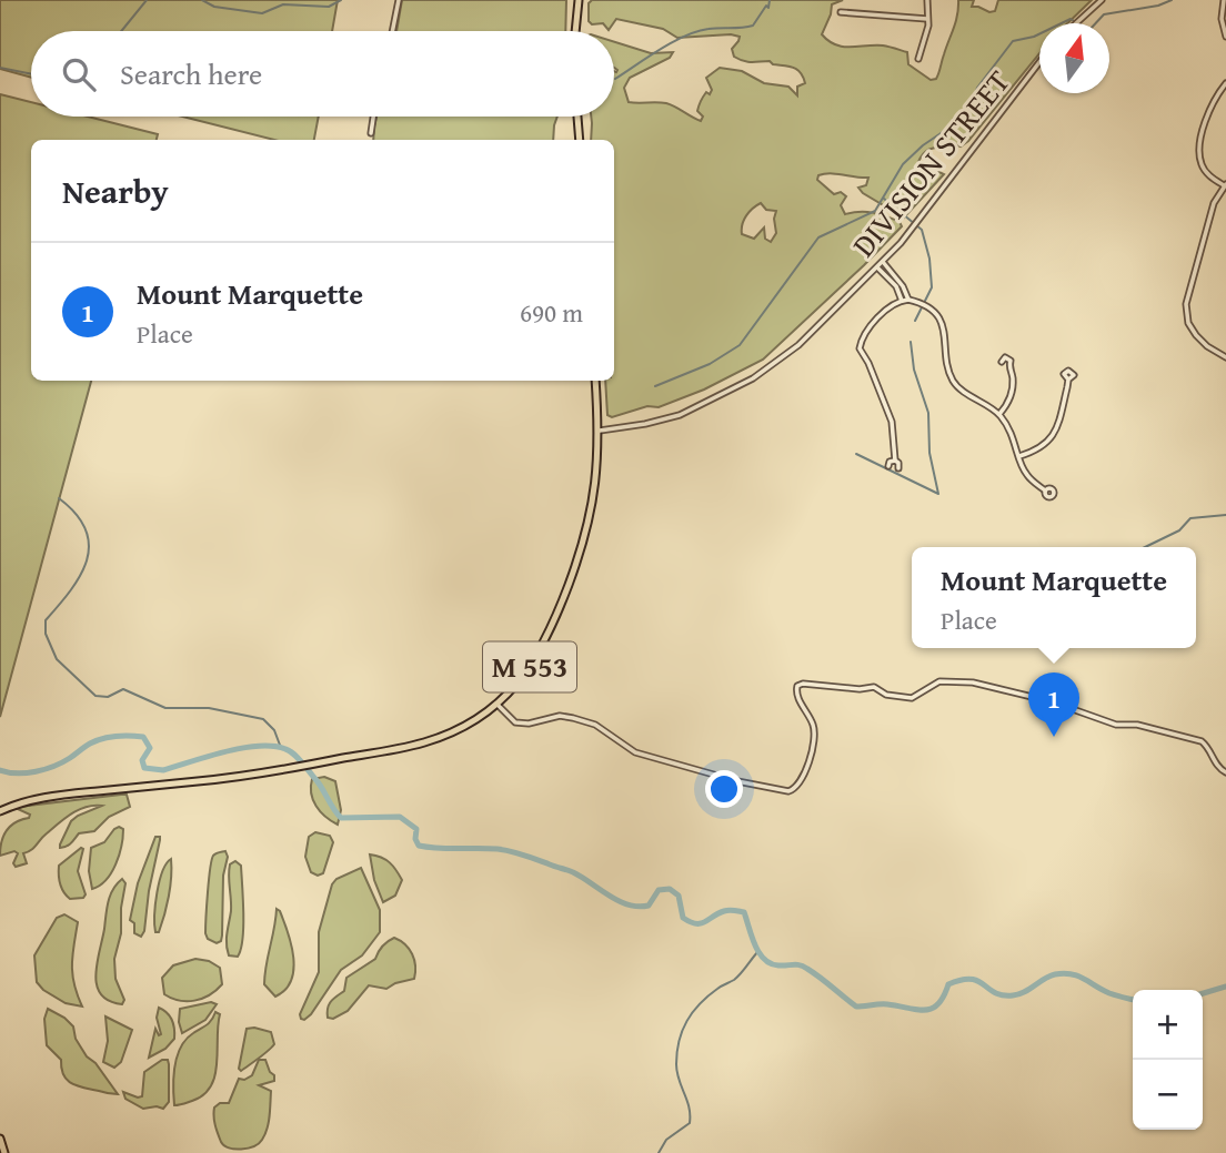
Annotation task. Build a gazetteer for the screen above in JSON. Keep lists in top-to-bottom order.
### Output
{
  "streets": {
    "main road": ["M 553"],
    "street": ["DIVISION STREET"]
  },
  "crossings": [
    ["DIVISION STREET", "M 553"]
  ],
  "north": "top",
  "page": {
    "search": "Search here",
    "heading": "Nearby",
    "list": [
      {
        "mark": "1",
        "name": "Mount Marquette",
        "note": "Place",
        "value": "690 m"
      }
    ],
    "popup": ["Mount Marquette", "Place"],
    "pins": "1",
    "map_buttons": ["+", "−"]
  }
}
